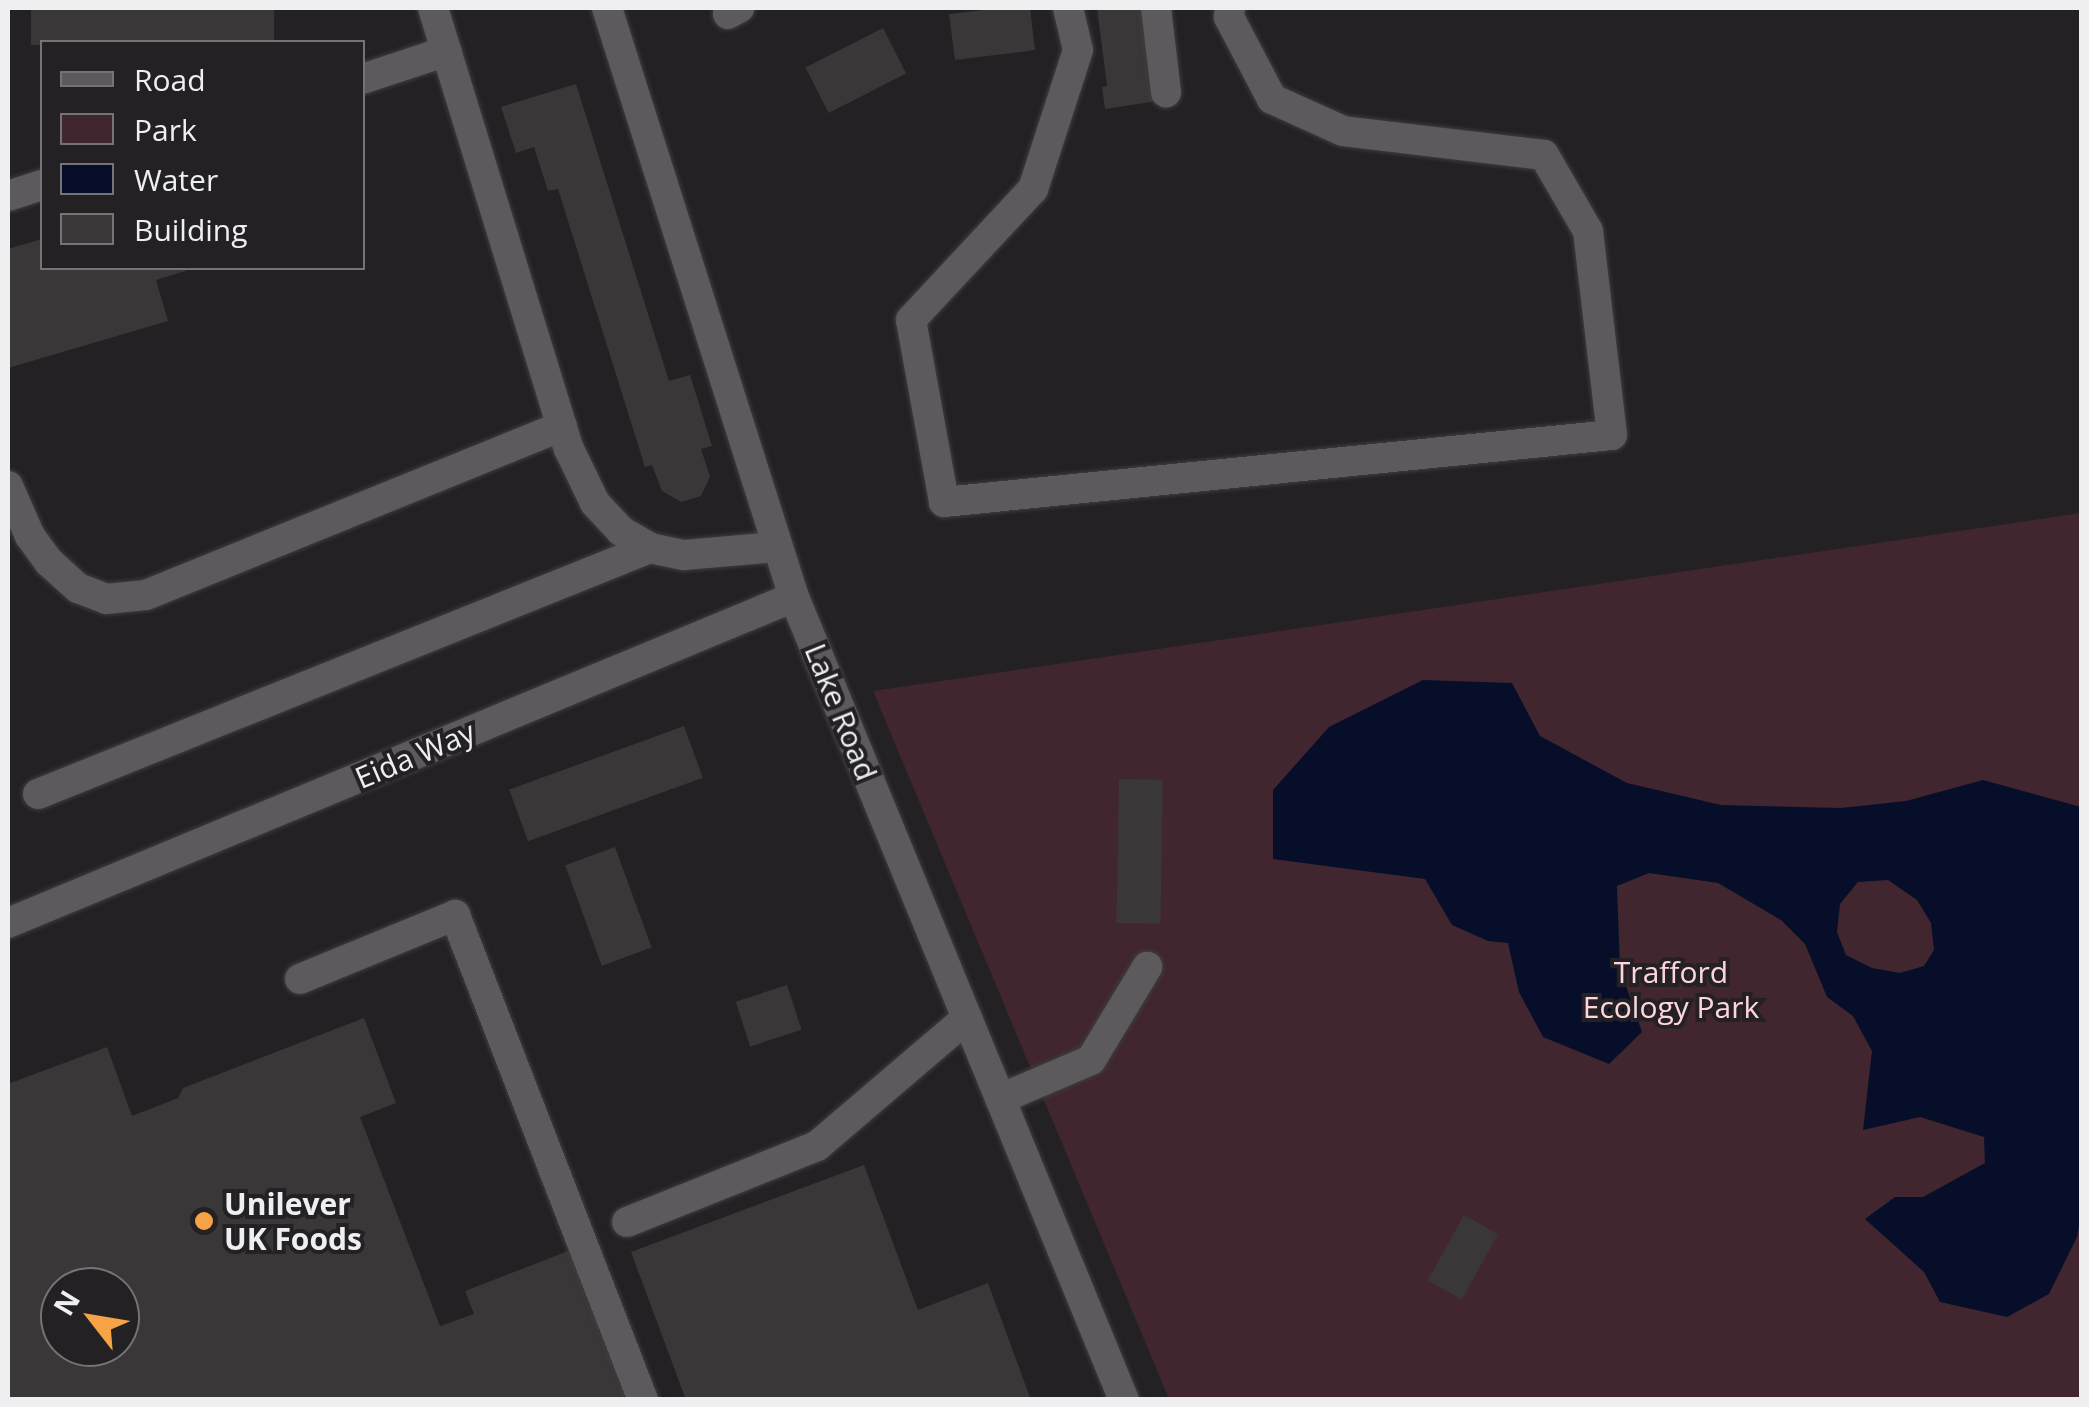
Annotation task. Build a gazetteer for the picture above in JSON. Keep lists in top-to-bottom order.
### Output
{
  "streets": {
    "street": ["Lake Road", "Eida Way"]
  },
  "crossings": [
    ["Lake Road", "Eida Way"]
  ],
  "parks": ["Trafford Ecology Park"],
  "places": ["Unilever UK Foods"],
  "legend": [
    "Road",
    "Park",
    "Water",
    "Building"
  ],
  "north": "top left"
}
